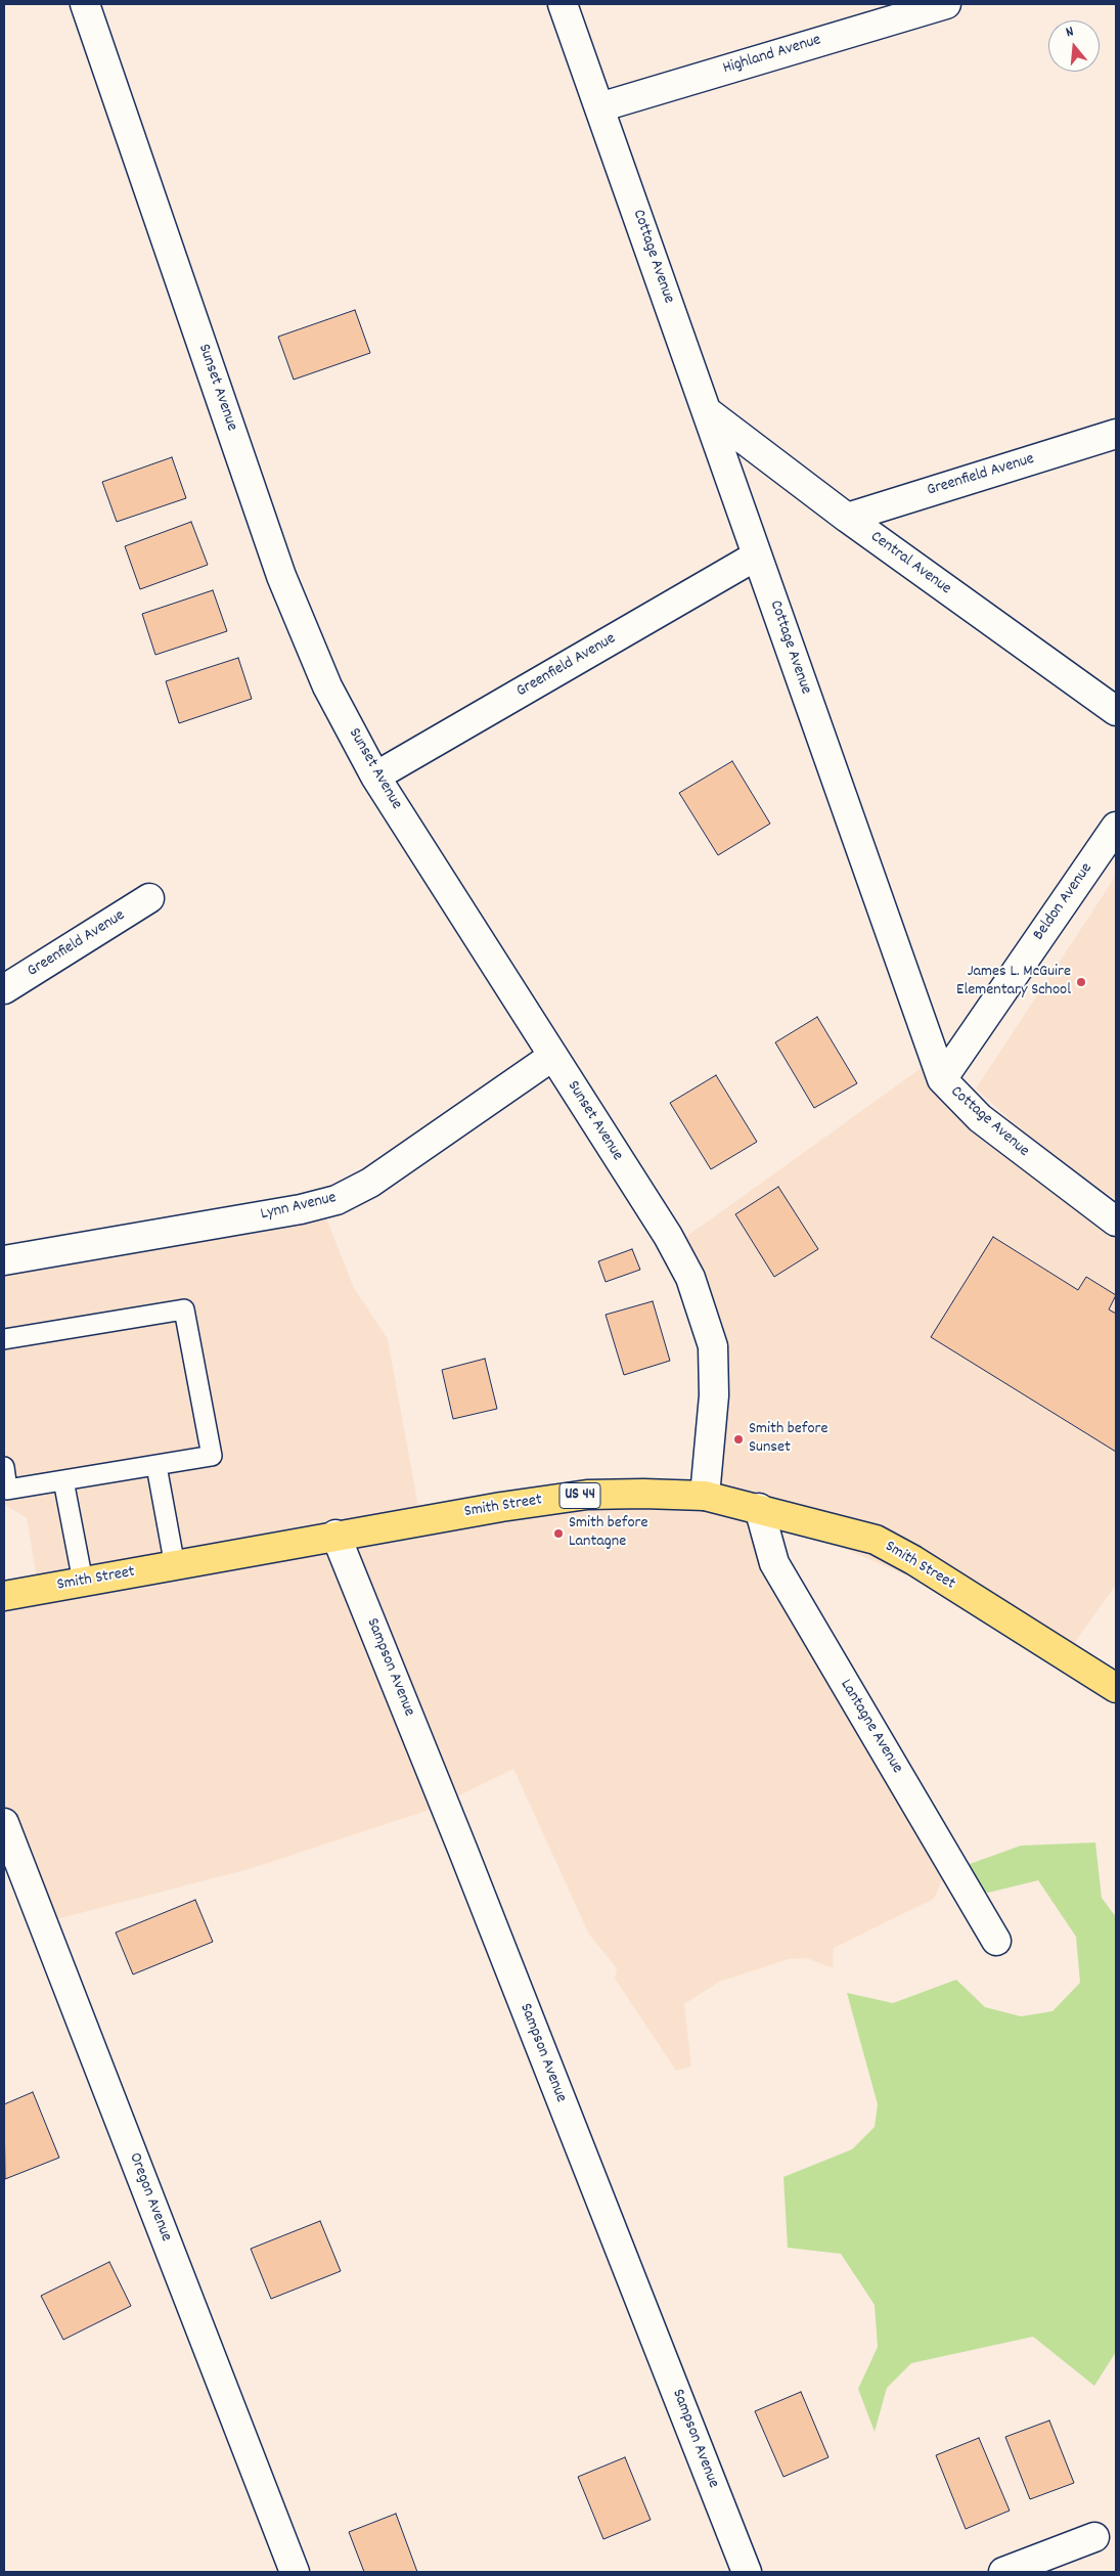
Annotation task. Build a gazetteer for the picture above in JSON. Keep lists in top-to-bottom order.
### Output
{
  "streets": {
    "main road": ["US 44", "Smith Street"],
    "street": [
      "Highland Avenue",
      "Cottage Avenue",
      "Sunset Avenue",
      "Greenfield Avenue",
      "Central Avenue",
      "Beldon Avenue",
      "Lynn Avenue",
      "Sampson Avenue",
      "Lantagne Avenue",
      "Oregon Avenue"
    ]
  },
  "crossings": [
    ["Highland Avenue", "Cottage Avenue"],
    ["Cottage Avenue", "Greenfield Avenue"],
    ["Cottage Avenue", "Central Avenue"],
    ["Cottage Avenue", "Beldon Avenue"],
    ["Sunset Avenue", "Greenfield Avenue"],
    ["Sunset Avenue", "Lynn Avenue"],
    ["Sunset Avenue", "Smith Street"],
    ["Greenfield Avenue", "Central Avenue"],
    ["Smith Street", "Sampson Avenue"],
    ["Smith Street", "Lantagne Avenue"]
  ],
  "places": ["James L. McGuire Elementary School", "Smith before Sunset", "Smith before Lantagne"],
  "north": "top"
}
